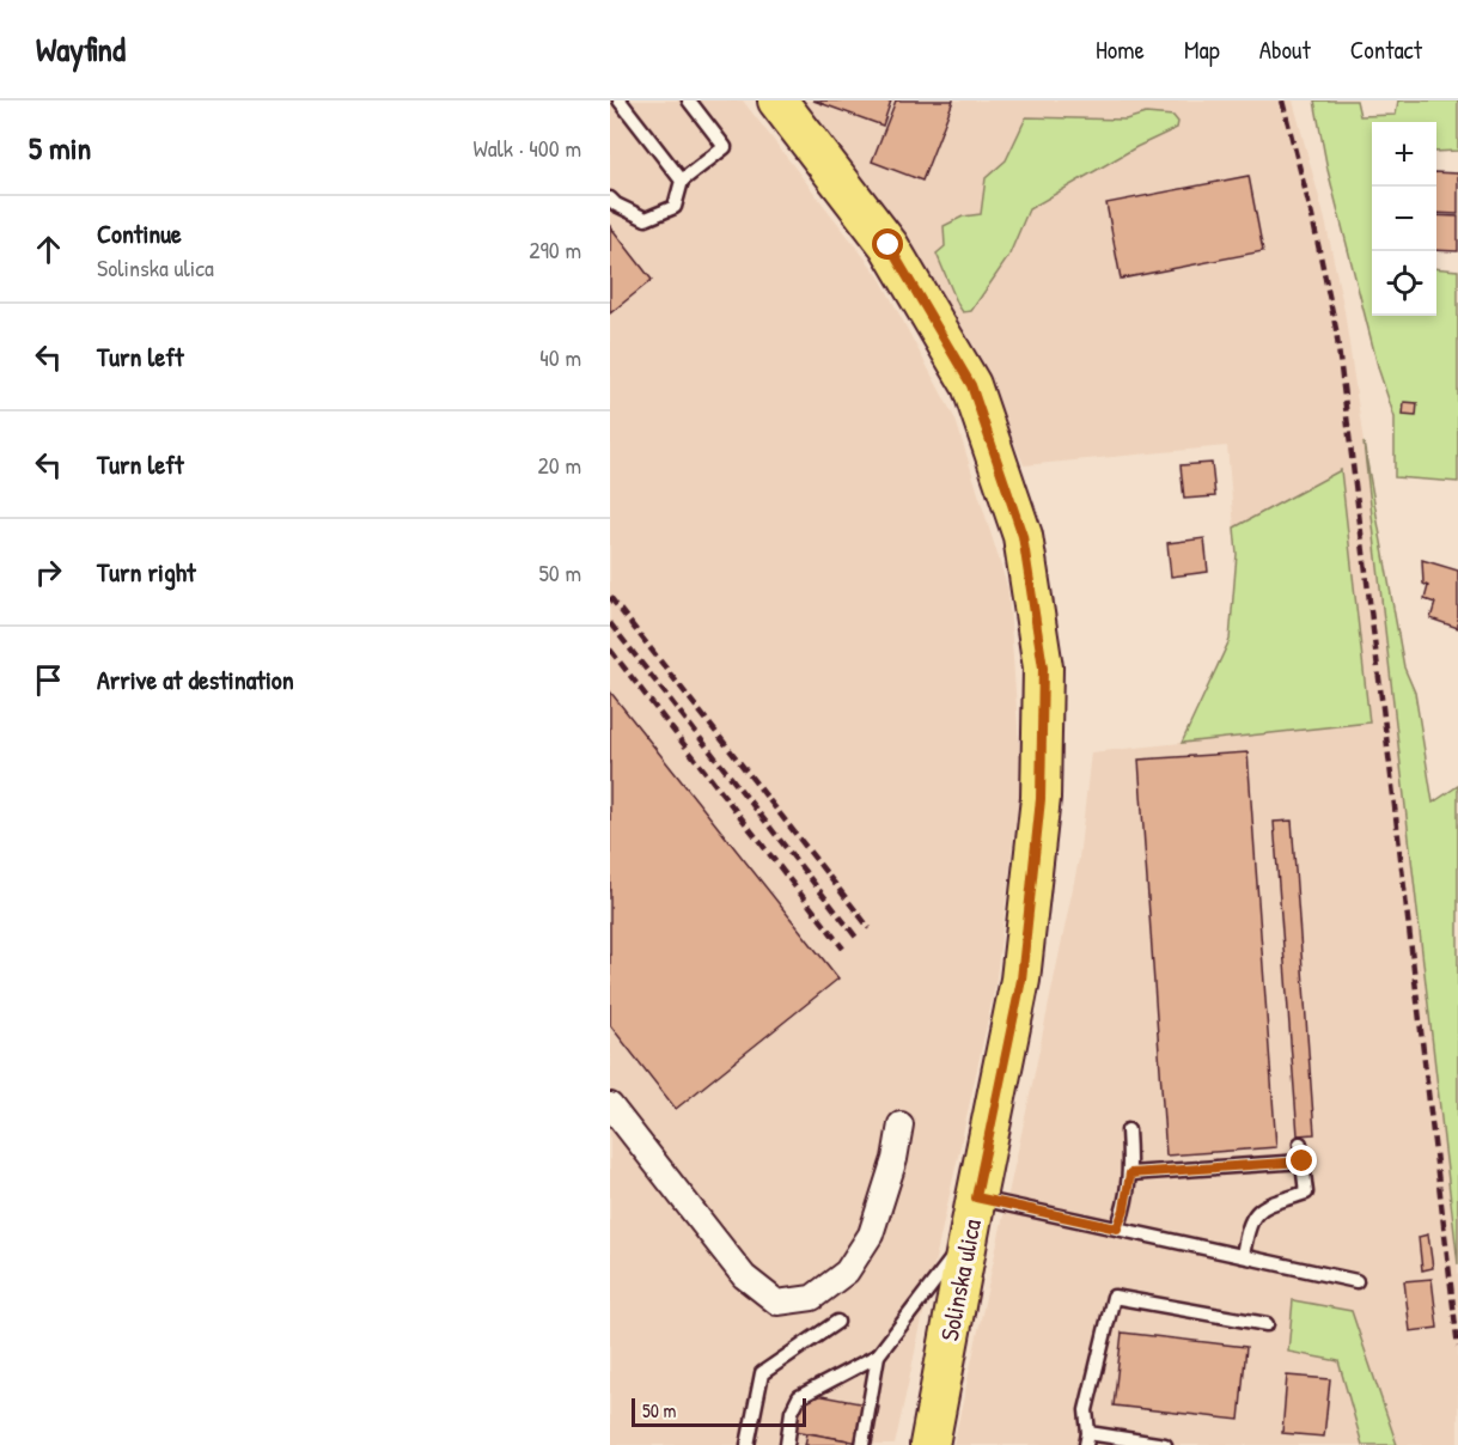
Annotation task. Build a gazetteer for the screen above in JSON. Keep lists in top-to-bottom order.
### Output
{
  "streets": {
    "main road": ["Solinska ulica"]
  },
  "scale_bar": "50 m",
  "page": {
    "header": "Wayfind",
    "nav": [
      "Home",
      "Map",
      "About",
      "Contact"
    ],
    "heading": ["5 min", "Walk · 400 m"],
    "map_buttons": ["+", "−"],
    "list": [
      ["Continue", "Solinska ulica", "290 m"],
      ["Turn left", "40 m"],
      ["Turn left", "20 m"],
      ["Turn right", "50 m"],
      "Arrive at destination"
    ],
    "scale": "50 m"
  }
}
